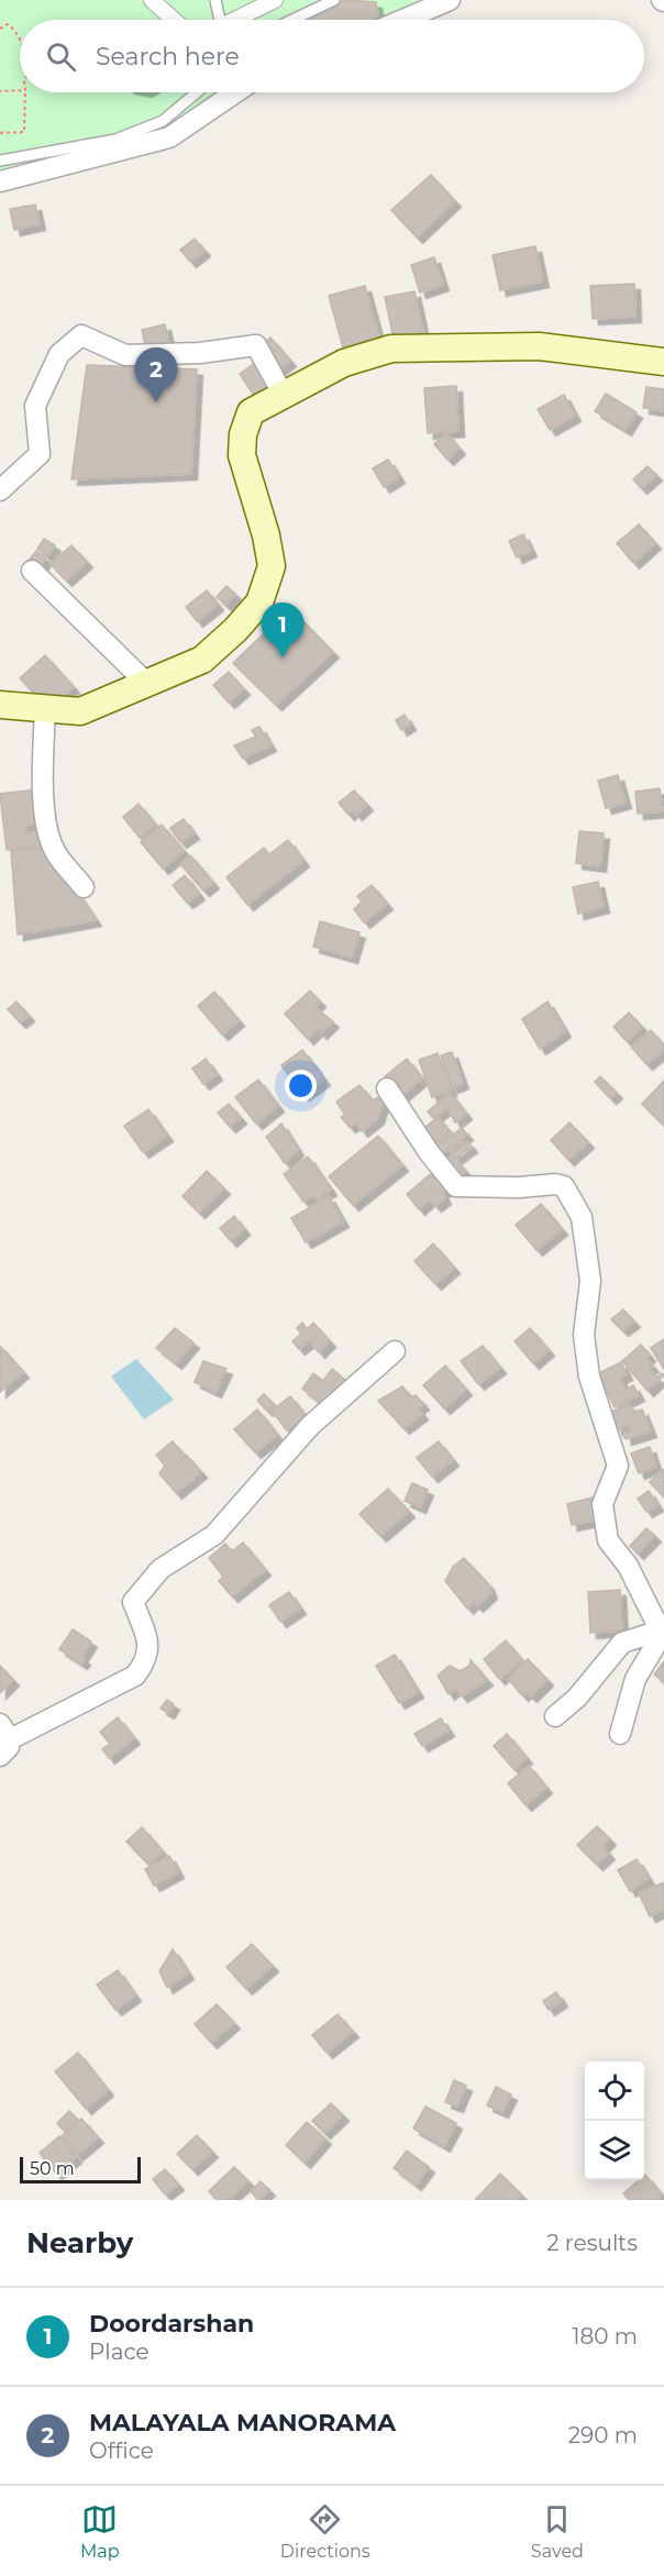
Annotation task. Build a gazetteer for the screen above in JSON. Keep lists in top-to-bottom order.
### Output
{
  "scale_bar": "50 m",
  "page": {
    "search": "Search here",
    "pins": ["2", "1"],
    "scale": "50 m",
    "heading": ["Nearby", "2 results"],
    "list": [
      {
        "mark": "1",
        "name": "Doordarshan",
        "note": "Place",
        "value": "180 m"
      },
      {
        "mark": "2",
        "name": "MALAYALA MANORAMA",
        "note": "Office",
        "value": "290 m"
      }
    ],
    "nav": ["Map", "Directions", "Saved"]
  }
}
